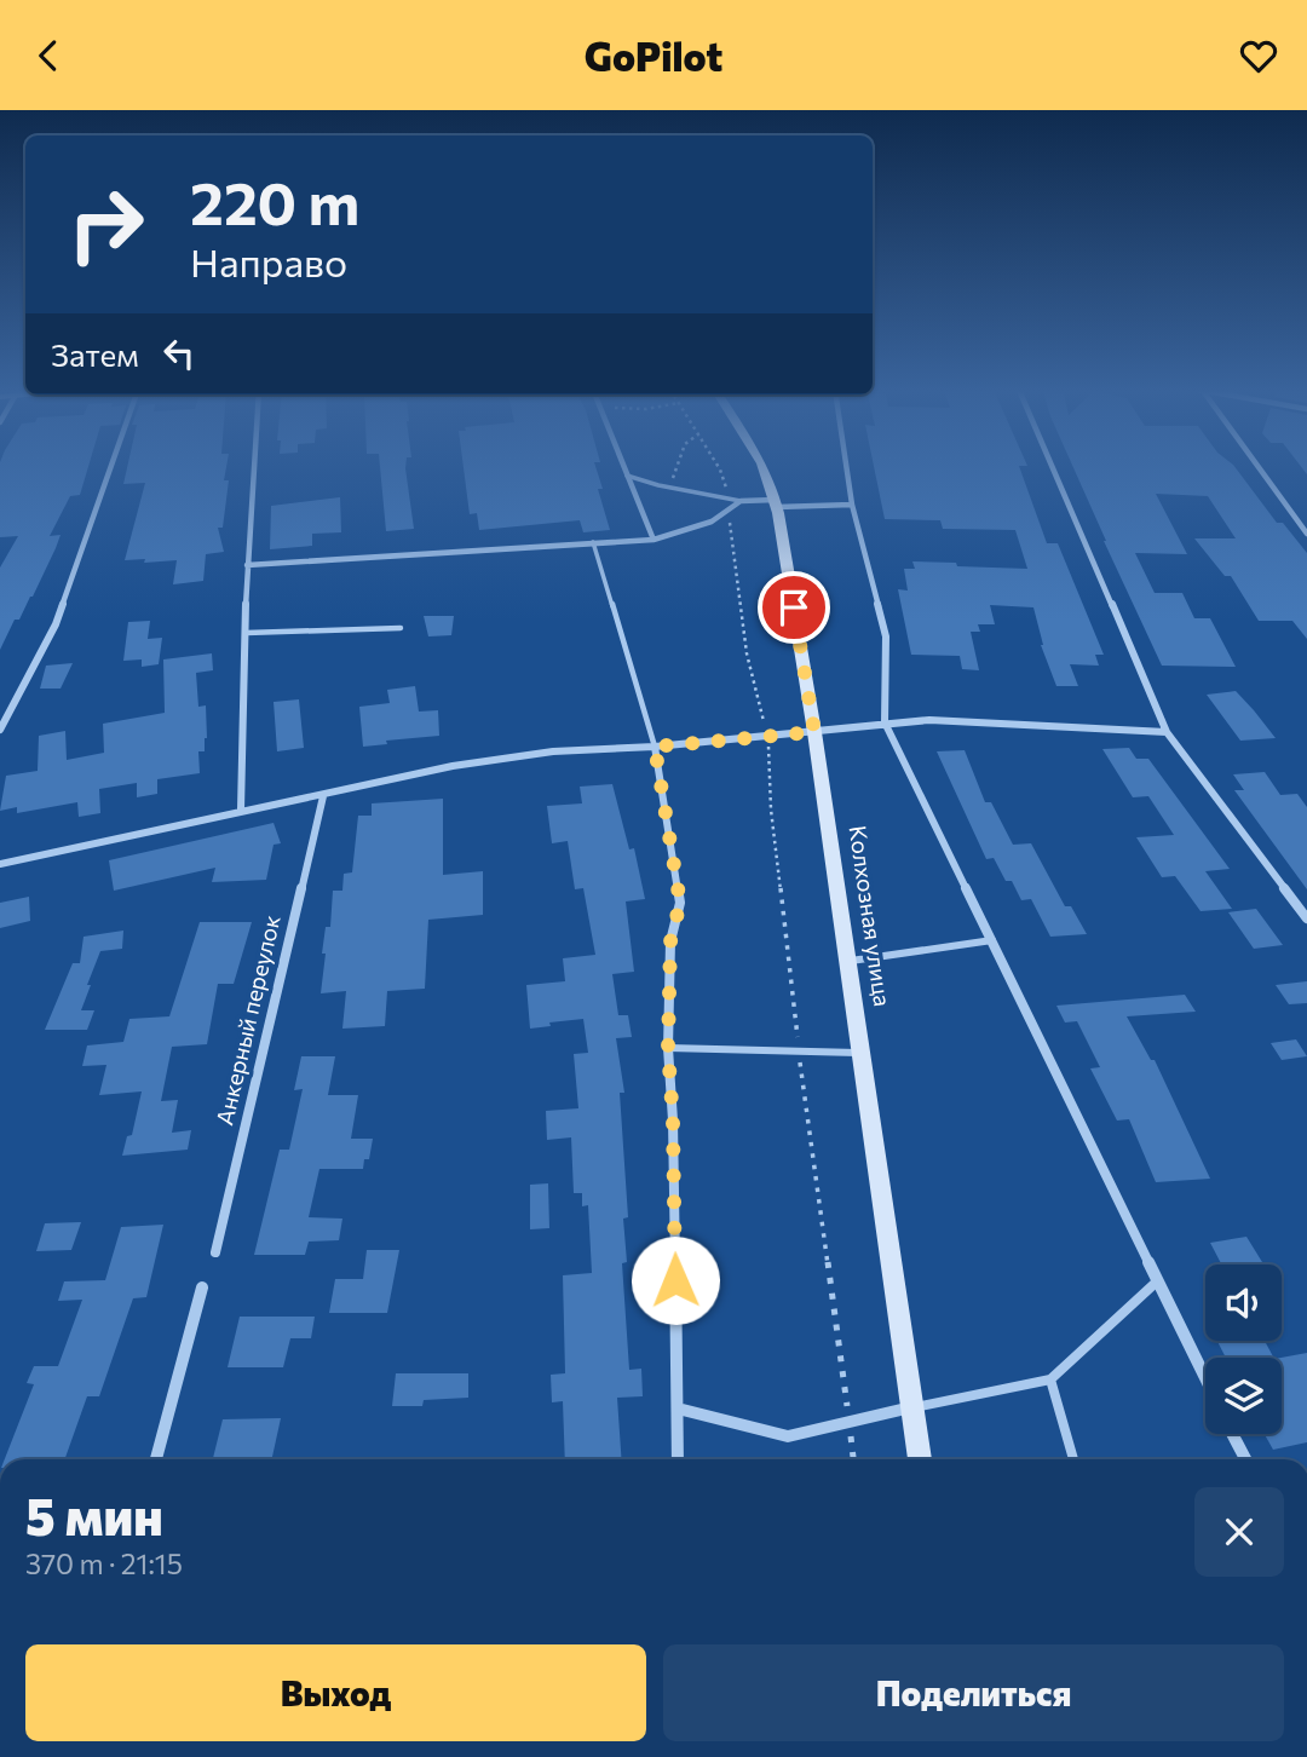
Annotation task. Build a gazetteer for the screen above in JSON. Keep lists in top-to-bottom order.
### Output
{
  "streets": {
    "main road": ["Колхозная улица"],
    "street": ["Анкерный переулок"]
  },
  "page": {
    "header": "GoPilot",
    "turn": ["220 m", "Направо"],
    "then": "Затем",
    "heading": ["5 мин", "370 m · 21:15"],
    "buttons": ["Выход", "Поделиться"]
  }
}
